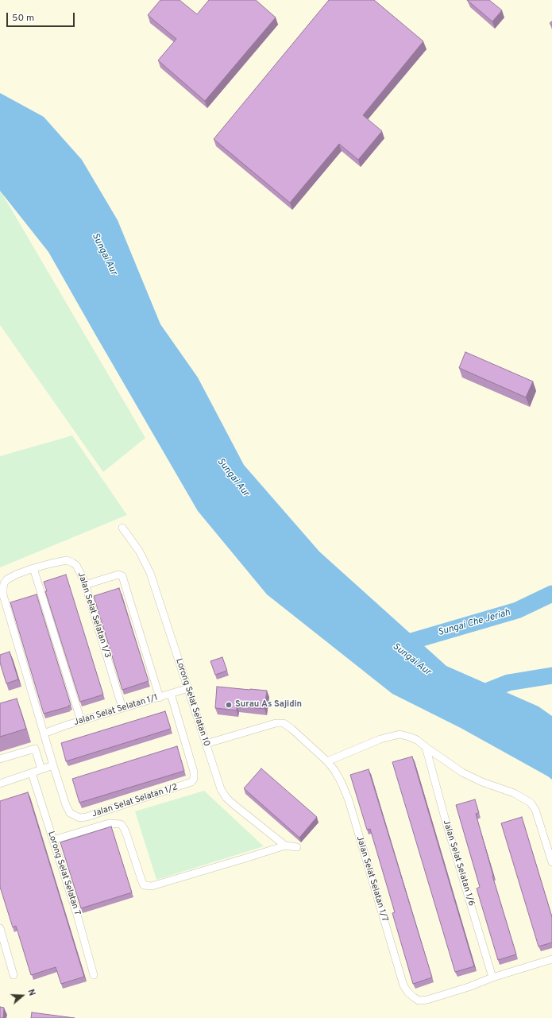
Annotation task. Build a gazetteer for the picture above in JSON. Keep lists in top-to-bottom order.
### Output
{
  "streets": {
    "street": [
      "Jalan Selat Selatan 1/3",
      "Lorong Selat Selatan 10",
      "Jalan Selat Selatan 1/1",
      "Jalan Selat Selatan 1/2",
      "Jalan Selat Selatan 1/6",
      "Lorong Selat Selatan 7",
      "Jalan Selat Selatan 1/7"
    ]
  },
  "crossings": [
    ["Jalan Selat Selatan 1/3", "Jalan Selat Selatan 1/1"],
    ["Jalan Selat Selatan 1/3", "Jalan Selat Selatan 1/2"],
    ["Lorong Selat Selatan 10", "Jalan Selat Selatan 1/1"],
    ["Lorong Selat Selatan 10", "Jalan Selat Selatan 1/7"],
    ["Jalan Selat Selatan 1/1", "Jalan Selat Selatan 1/2"],
    ["Jalan Selat Selatan 1/6", "Jalan Selat Selatan 1/7"]
  ],
  "water": ["Sungai Aur", "Sungai Che Jeriah"],
  "places": ["Surau As Sajidin"],
  "scale_bar": "50 m",
  "north": "right"
}
